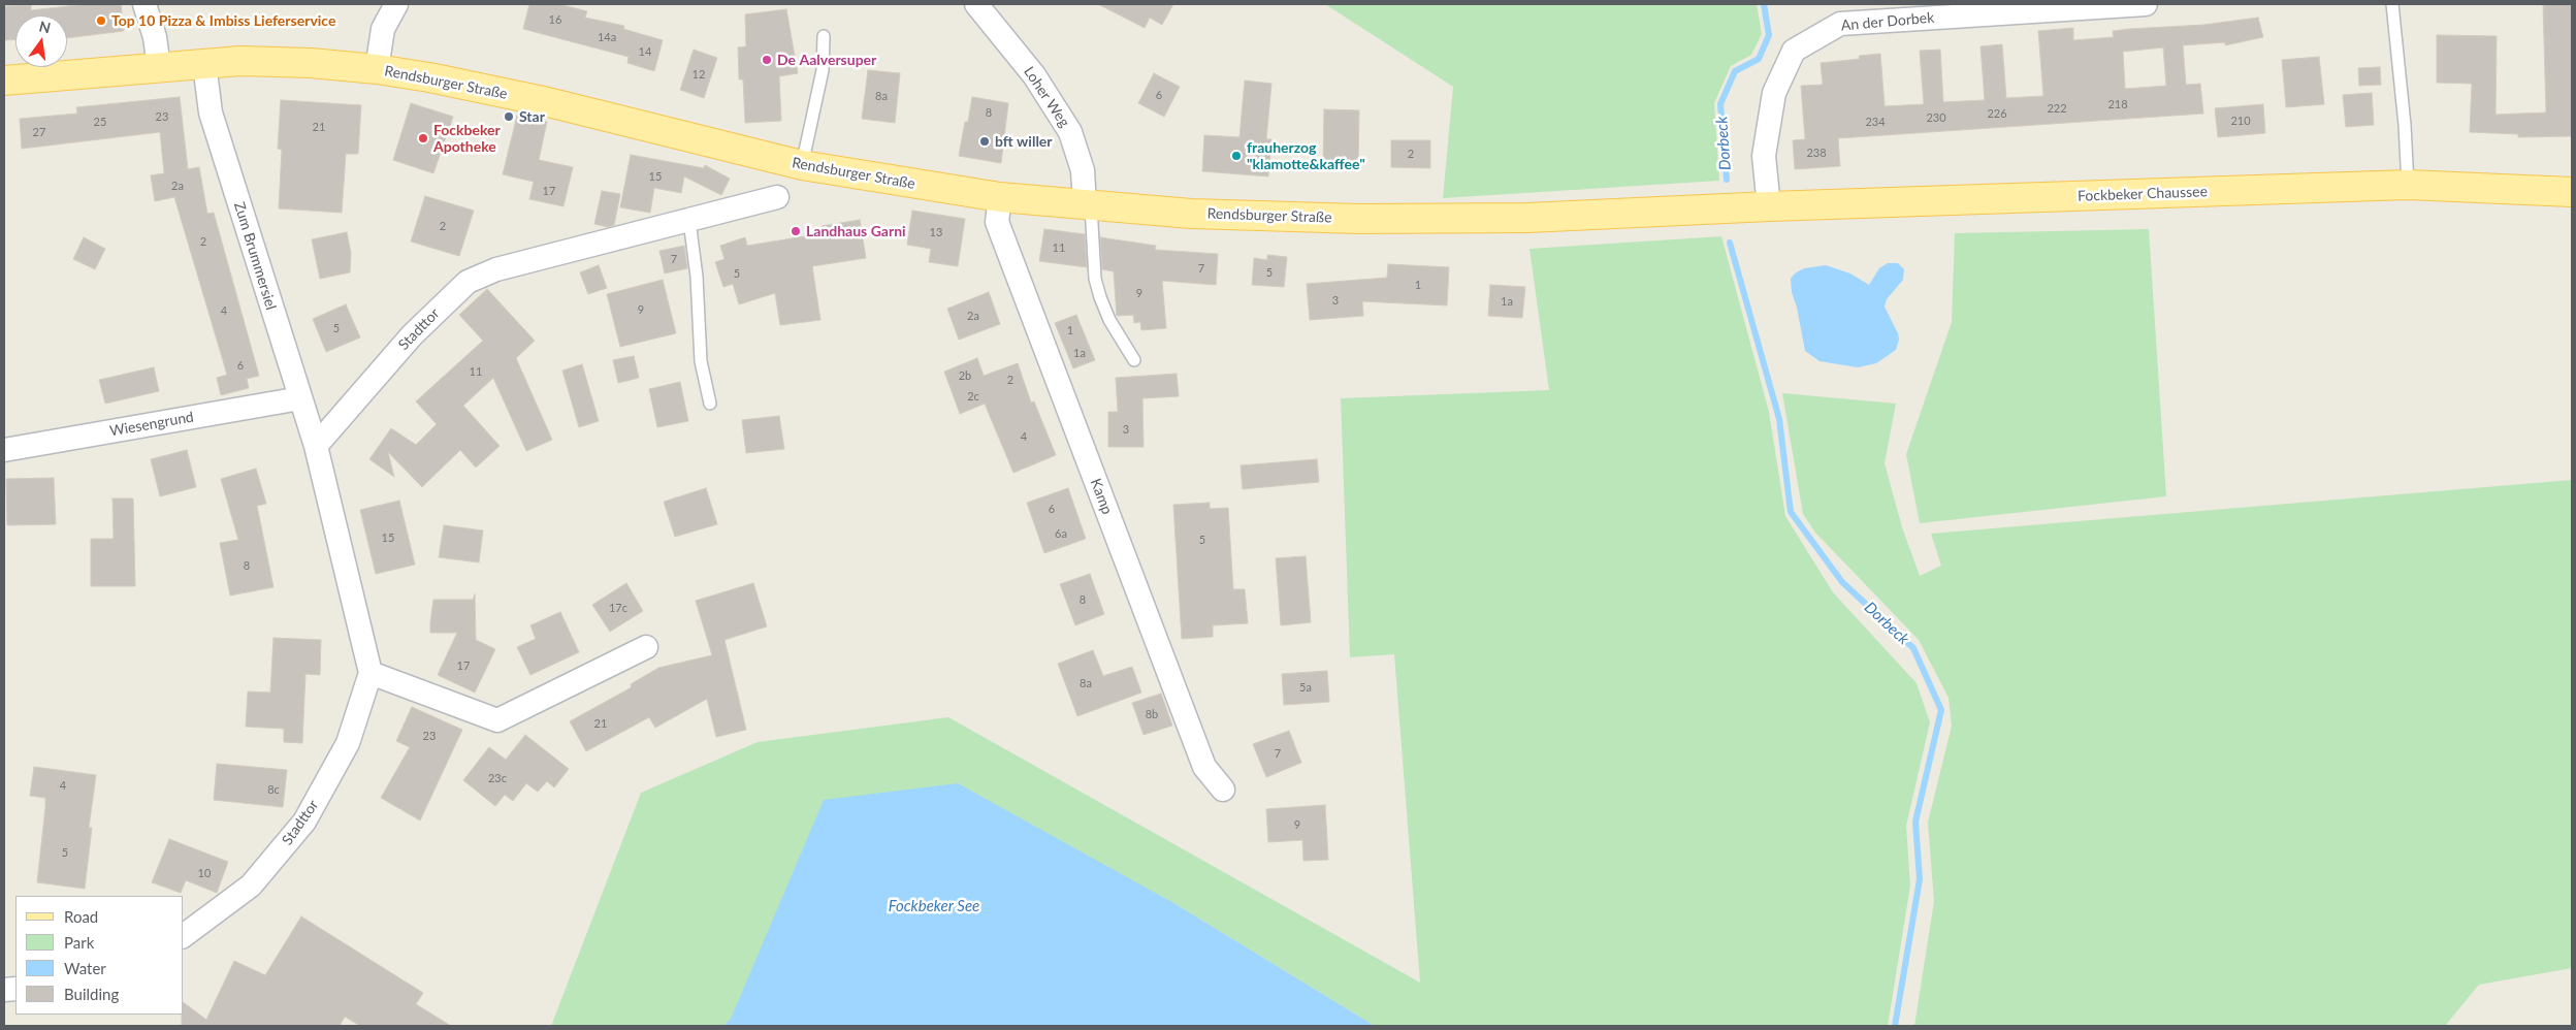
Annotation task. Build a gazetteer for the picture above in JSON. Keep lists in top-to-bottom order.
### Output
{
  "streets": {
    "main road": ["Rendsburger Straße", "Fockbeker Chaussee"],
    "street": [
      "An der Dorbek",
      "Loher Weg",
      "Zum Brummersiel",
      "Stadttor",
      "Wiesengrund",
      "Kamp"
    ]
  },
  "crossings": [
    ["An der Dorbek", "Fockbeker Chaussee"],
    ["Rendsburger Straße", "Loher Weg"],
    ["Rendsburger Straße", "Fockbeker Chaussee"],
    ["Rendsburger Straße", "Zum Brummersiel"],
    ["Rendsburger Straße", "Kamp"],
    ["Zum Brummersiel", "Stadttor"],
    ["Zum Brummersiel", "Wiesengrund"]
  ],
  "water": ["Dorbeck", "Fockbeker See"],
  "places": [
    "Top 10 Pizza & Imbiss Lieferservice",
    "De Aalversuper",
    "Star",
    "Fockbeker Apotheke",
    "bft willer",
    "frauherzog \"klamotte&kaffee\"",
    "Landhaus Garni"
  ],
  "house_numbers": [
    "16",
    "14a",
    "14",
    "12",
    "6",
    "8a",
    "218",
    "222",
    "8",
    "226",
    "23",
    "230",
    "210",
    "25",
    "234",
    "21",
    "27",
    "238",
    "2",
    "15",
    "2a",
    "17",
    "2",
    "13",
    "2",
    "11",
    "7",
    "7",
    "5",
    "5",
    "1",
    "9",
    "3",
    "1a",
    "9",
    "4",
    "2a",
    "5",
    "1",
    "1a",
    "6",
    "11",
    "2b",
    "2",
    "2c",
    "3",
    "4",
    "6",
    "6a",
    "15",
    "5",
    "8",
    "8",
    "17c",
    "17",
    "8a",
    "5a",
    "8b",
    "21",
    "23",
    "7",
    "23c",
    "4",
    "8c",
    "9",
    "5",
    "10"
  ],
  "legend": [
    "Road",
    "Park",
    "Water",
    "Building"
  ],
  "north": "top"
}
